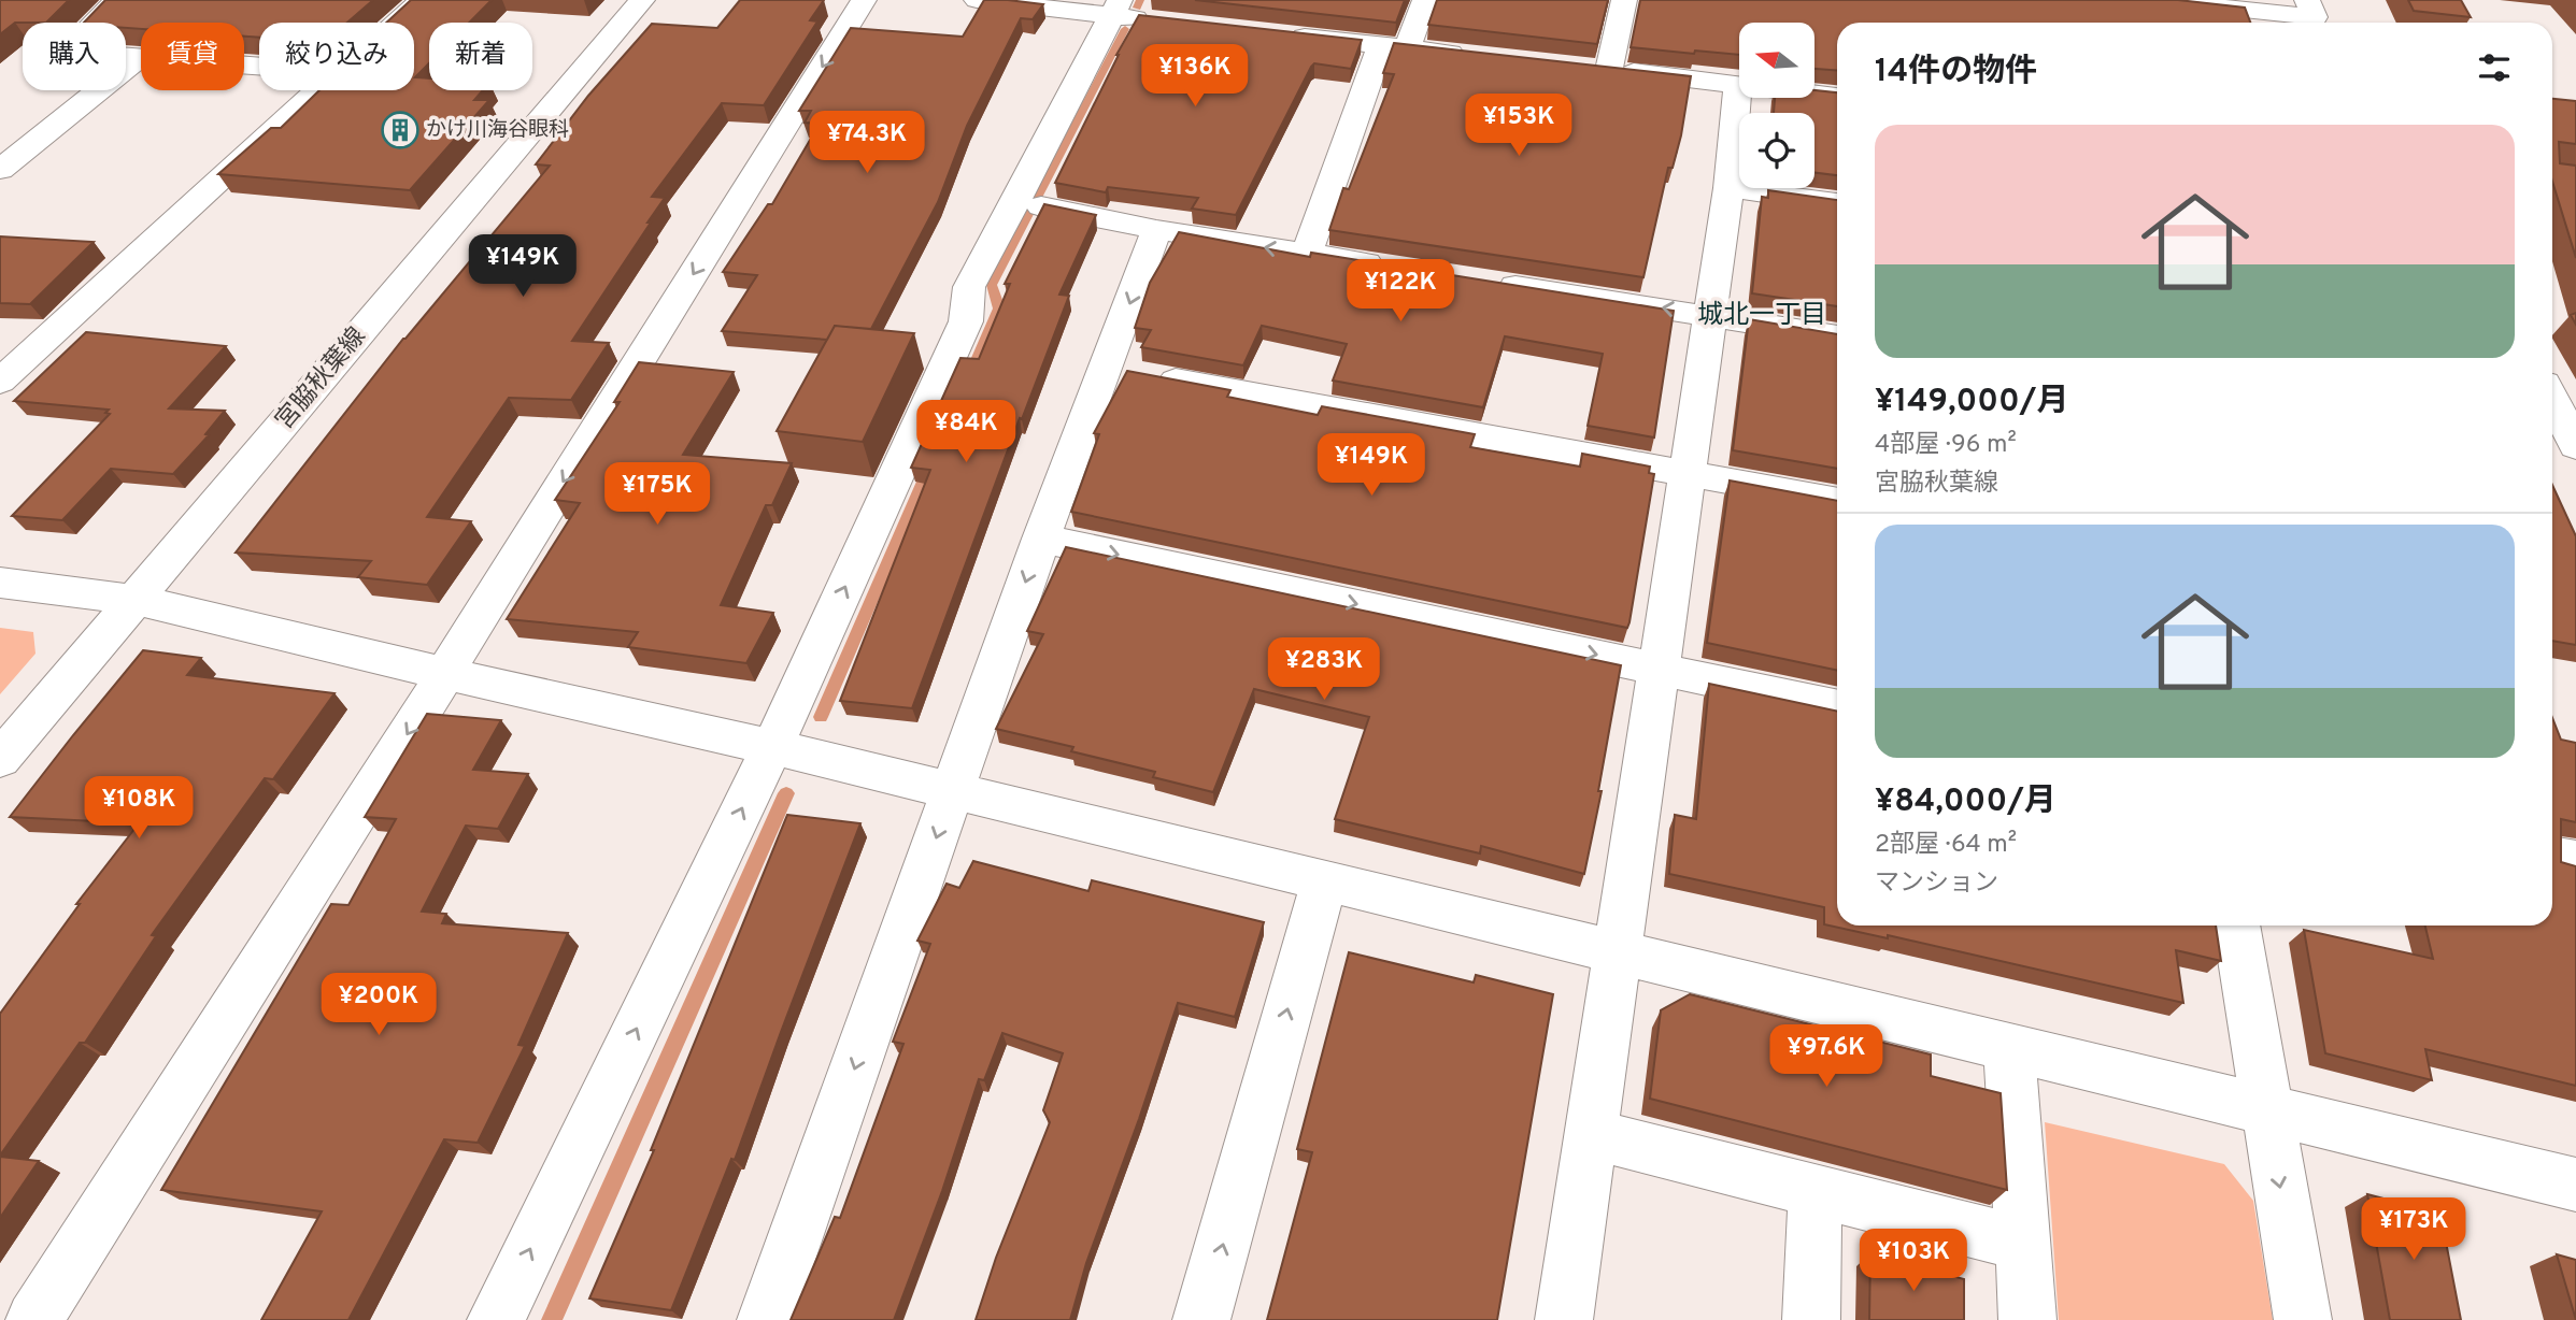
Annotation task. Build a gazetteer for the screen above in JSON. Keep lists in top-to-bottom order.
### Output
{
  "streets": {
    "street": ["宮脇秋葉線"]
  },
  "districts": ["城北一丁目"],
  "places": {
    "building": ["かけ川海谷眼科"]
  },
  "north": "left",
  "page": {
    "chip": [
      "購入",
      "賃貸",
      "絞り込み",
      "新着"
    ],
    "heading": "14件の物件",
    "price": [
      "¥136K",
      "¥153K",
      "¥74.3K",
      "¥149K",
      "¥122K",
      "¥84K",
      "¥149K",
      "¥175K",
      "¥283K",
      "¥108K",
      "¥200K",
      "¥97.6K",
      "¥173K",
      "¥103K"
    ],
    "list": [
      {
        "name": "¥149,000/月",
        "note": "4部屋 · 96 m² · 宮脇秋葉線"
      },
      {
        "name": "¥84,000/月",
        "note": "2部屋 · 64 m² · マンション"
      }
    ]
  }
}
